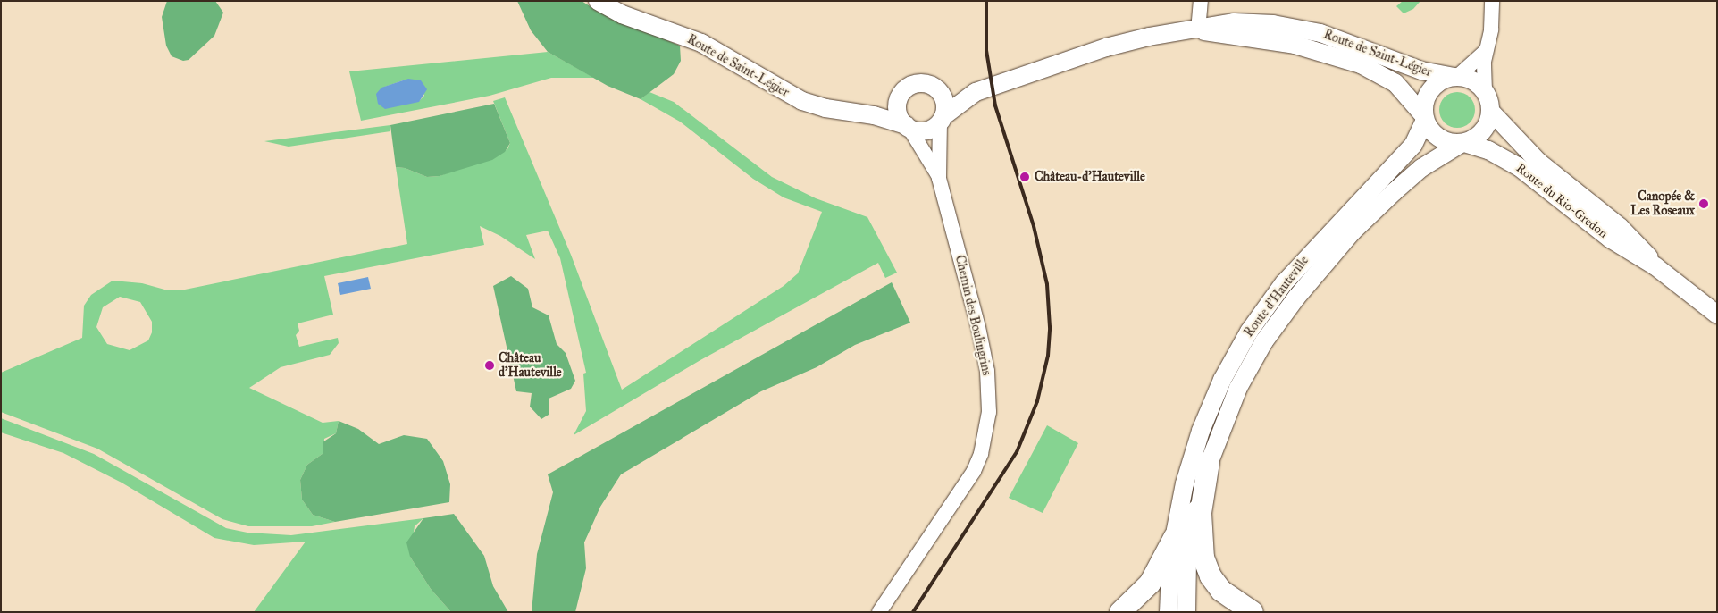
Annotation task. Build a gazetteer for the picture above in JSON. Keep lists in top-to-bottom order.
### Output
{
  "streets": {
    "main road": ["Route de Saint-Légier", "Route du Rio-Gredon", "Route d'Hauteville"],
    "street": ["Chemin des Boulingrins"]
  },
  "crossings": [
    ["Route de Saint-Légier", "Route du Rio-Gredon"],
    ["Route de Saint-Légier", "Route d'Hauteville"],
    ["Route de Saint-Légier", "Chemin des Boulingrins"],
    ["Route du Rio-Gredon", "Route d'Hauteville"]
  ],
  "places": ["Château-d'Hauteville", "Canopée & Les Roseaux", "Château d'Hauteville"]
}
